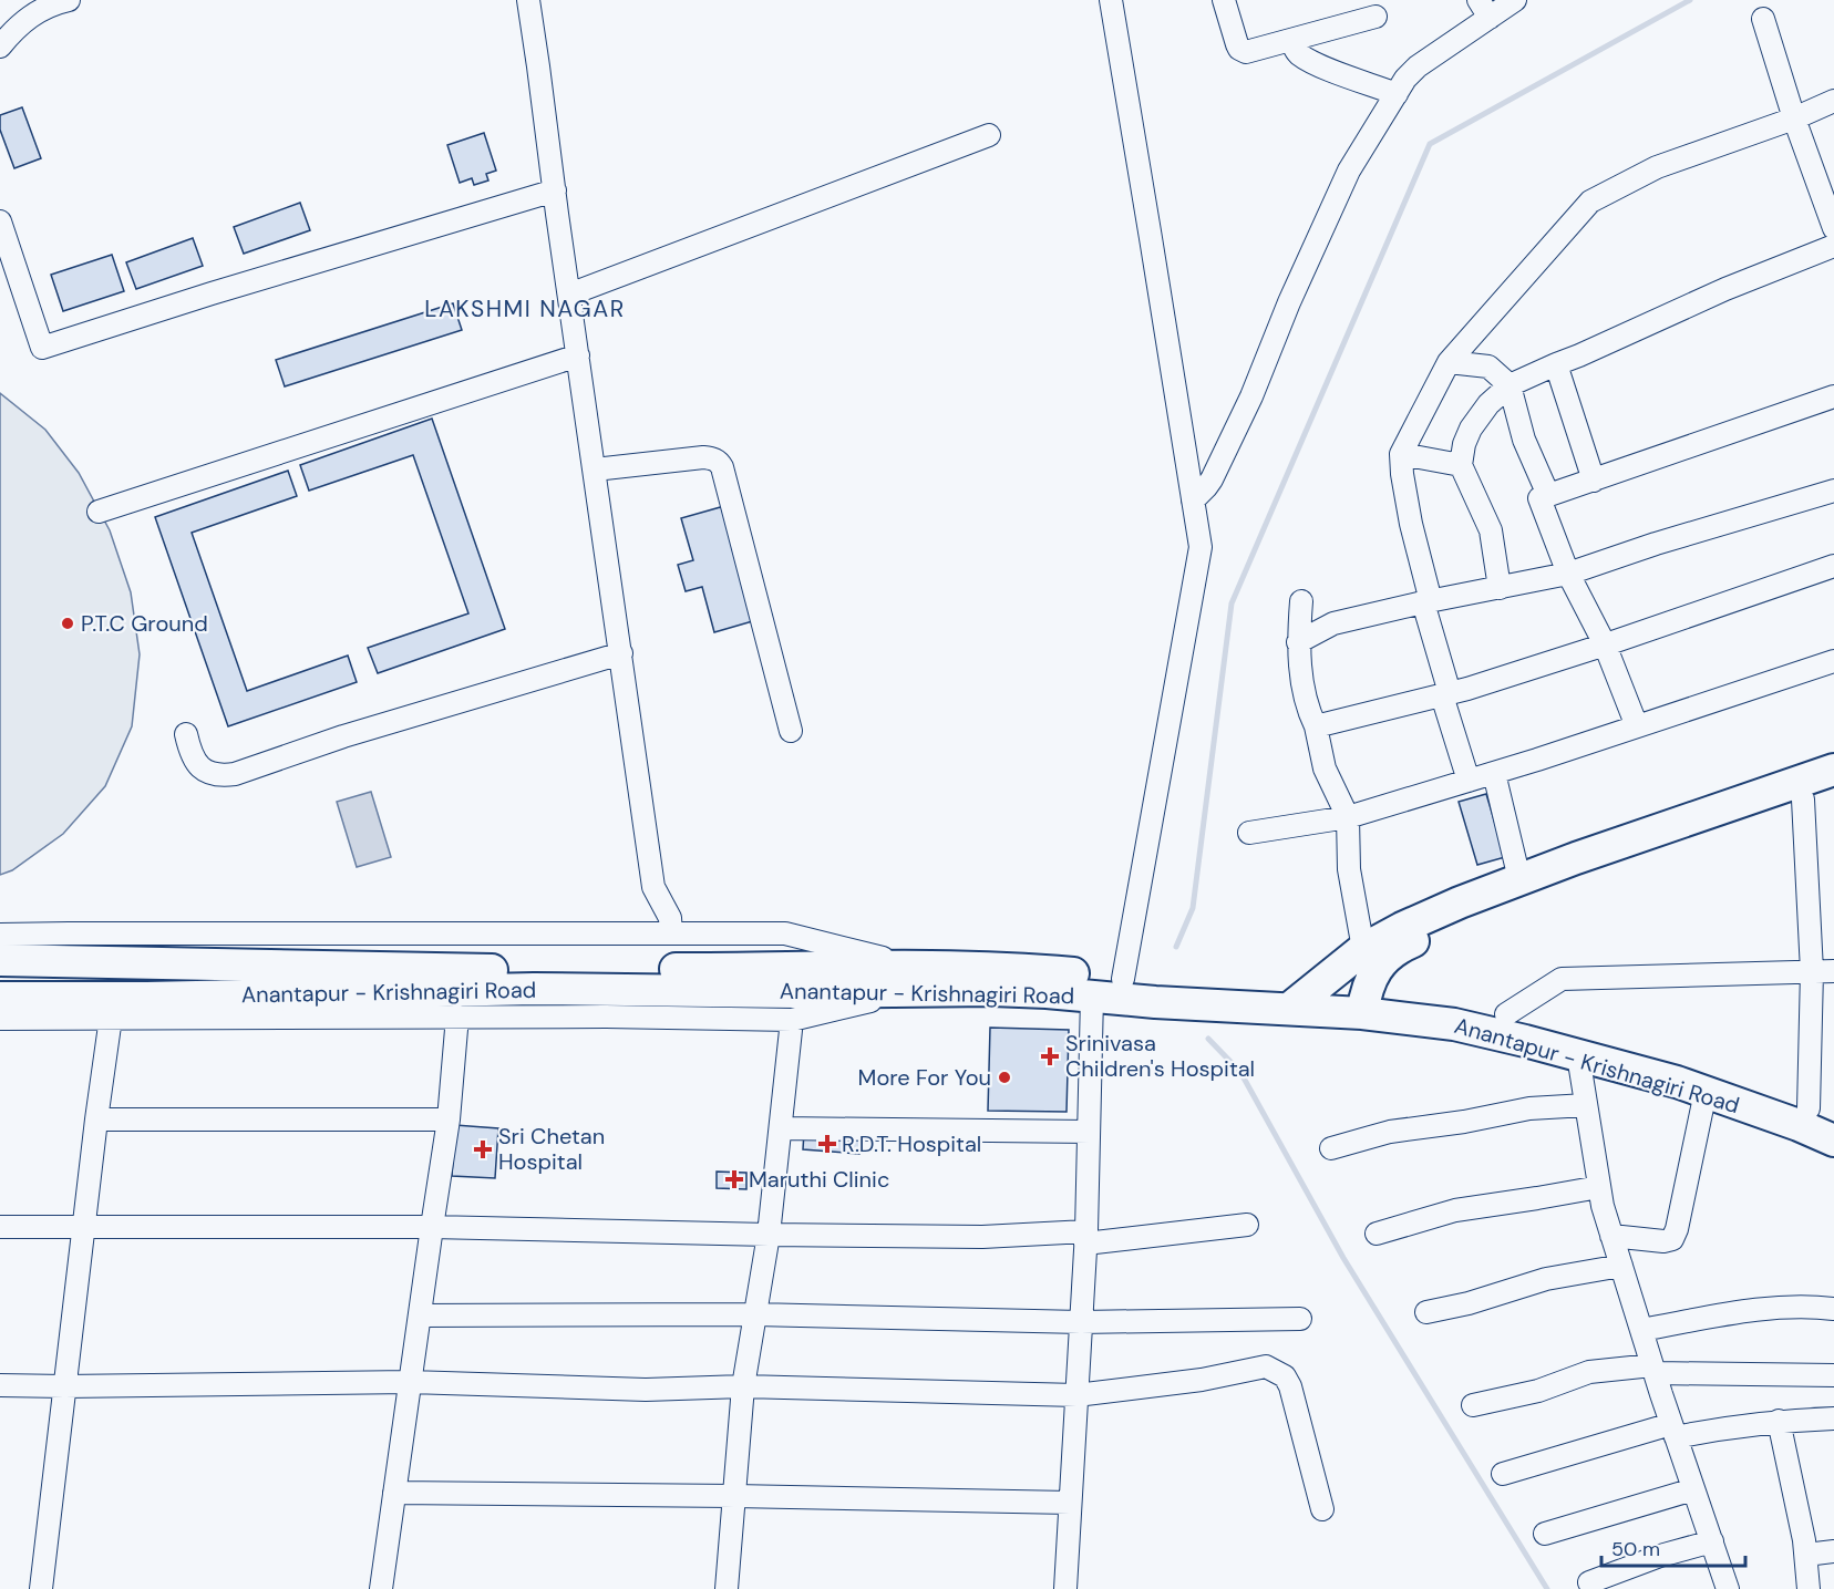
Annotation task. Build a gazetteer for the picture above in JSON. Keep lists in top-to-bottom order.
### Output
{
  "streets": {
    "highway": ["Anantapur - Krishnagiri Road"]
  },
  "districts": ["LAKSHMI NAGAR"],
  "places": {
    "other": ["P.T.C Ground", "More For You"],
    "health": [
      "Srinivasa Children's Hospital",
      "R.D.T. Hospital",
      "Sri Chetan Hospital",
      "Maruthi Clinic"
    ]
  },
  "scale_bar": "50 m"
}
